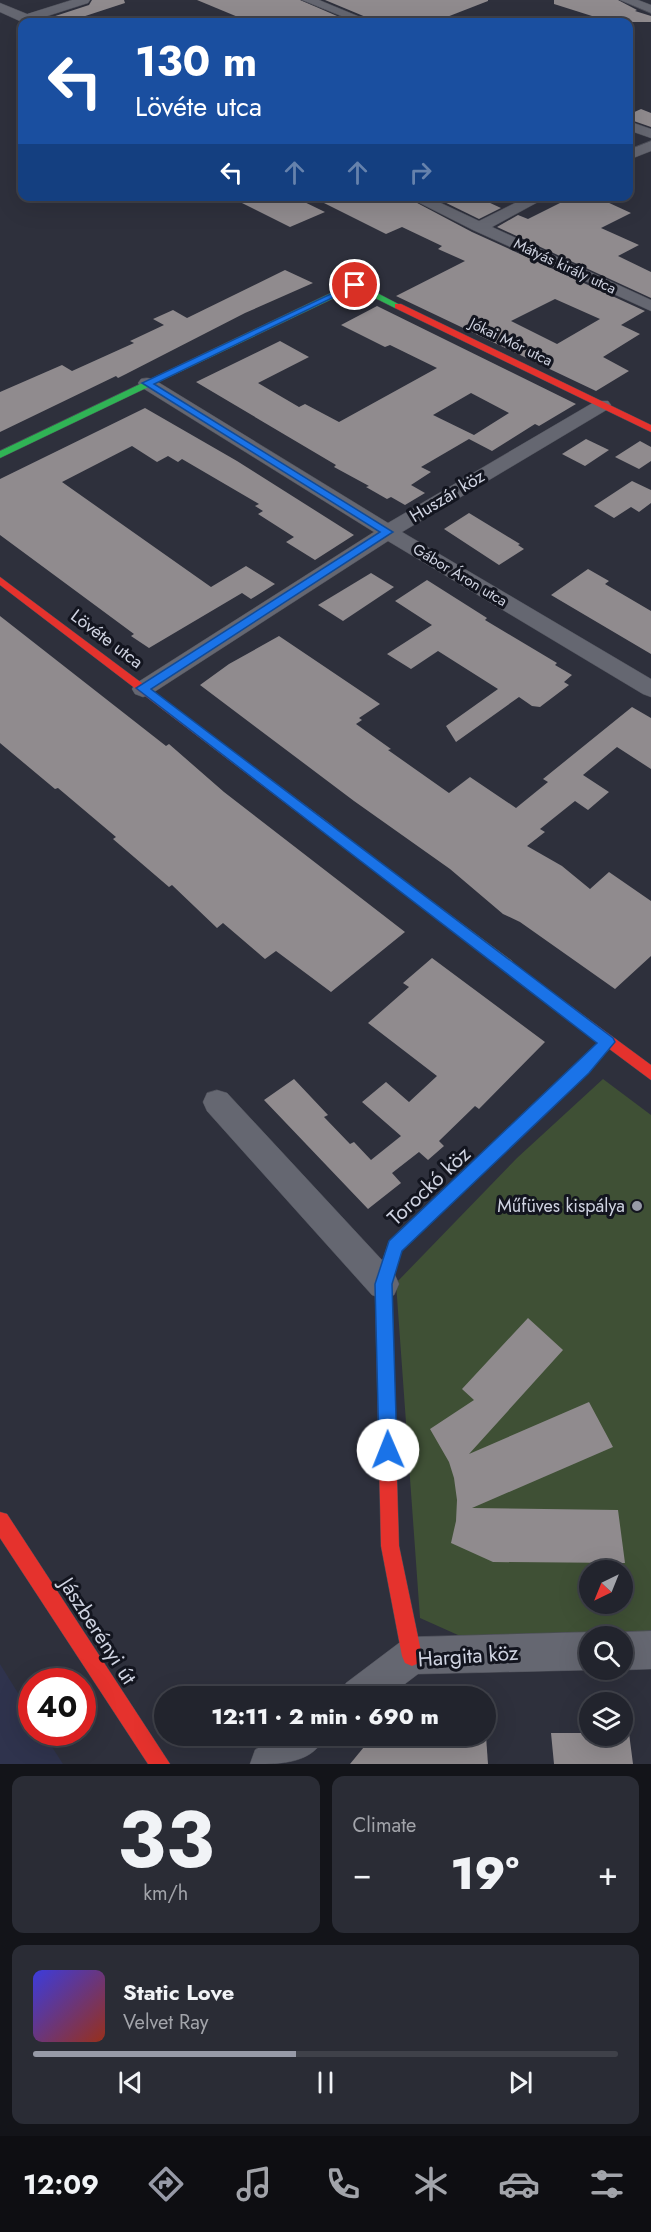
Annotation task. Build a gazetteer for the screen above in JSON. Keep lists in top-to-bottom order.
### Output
{
  "streets": {
    "street": [
      "Mátyás király utca",
      "Jókai Mór utca",
      "Huszár köz",
      "Gábor Áron utca",
      "Lövéte utca",
      "Torockó köz",
      "Jászberényi út",
      "Hargita köz"
    ]
  },
  "crossings": [
    ["Jókai Mór utca", "Huszár köz"],
    ["Jókai Mór utca", "Gábor Áron utca"],
    ["Huszár köz", "Gábor Áron utca"],
    ["Huszár köz", "Lövéte utca"],
    ["Lövéte utca", "Torockó köz"],
    ["Torockó köz", "Hargita köz"]
  ],
  "places": ["Műfüves kispálya"],
  "north": "bottom left",
  "page": {
    "turn": ["130 m", "Lövéte utca"],
    "limit": "40",
    "trip": "12:11 · 2 min · 690 m",
    "tile": [
      ["33", "km/h"],
      "Climate"
    ],
    "heat": ["−", "19°", "+"],
    "song": ["Static Love", "Velvet Ray"],
    "tabs": "12:09"
  }
}
